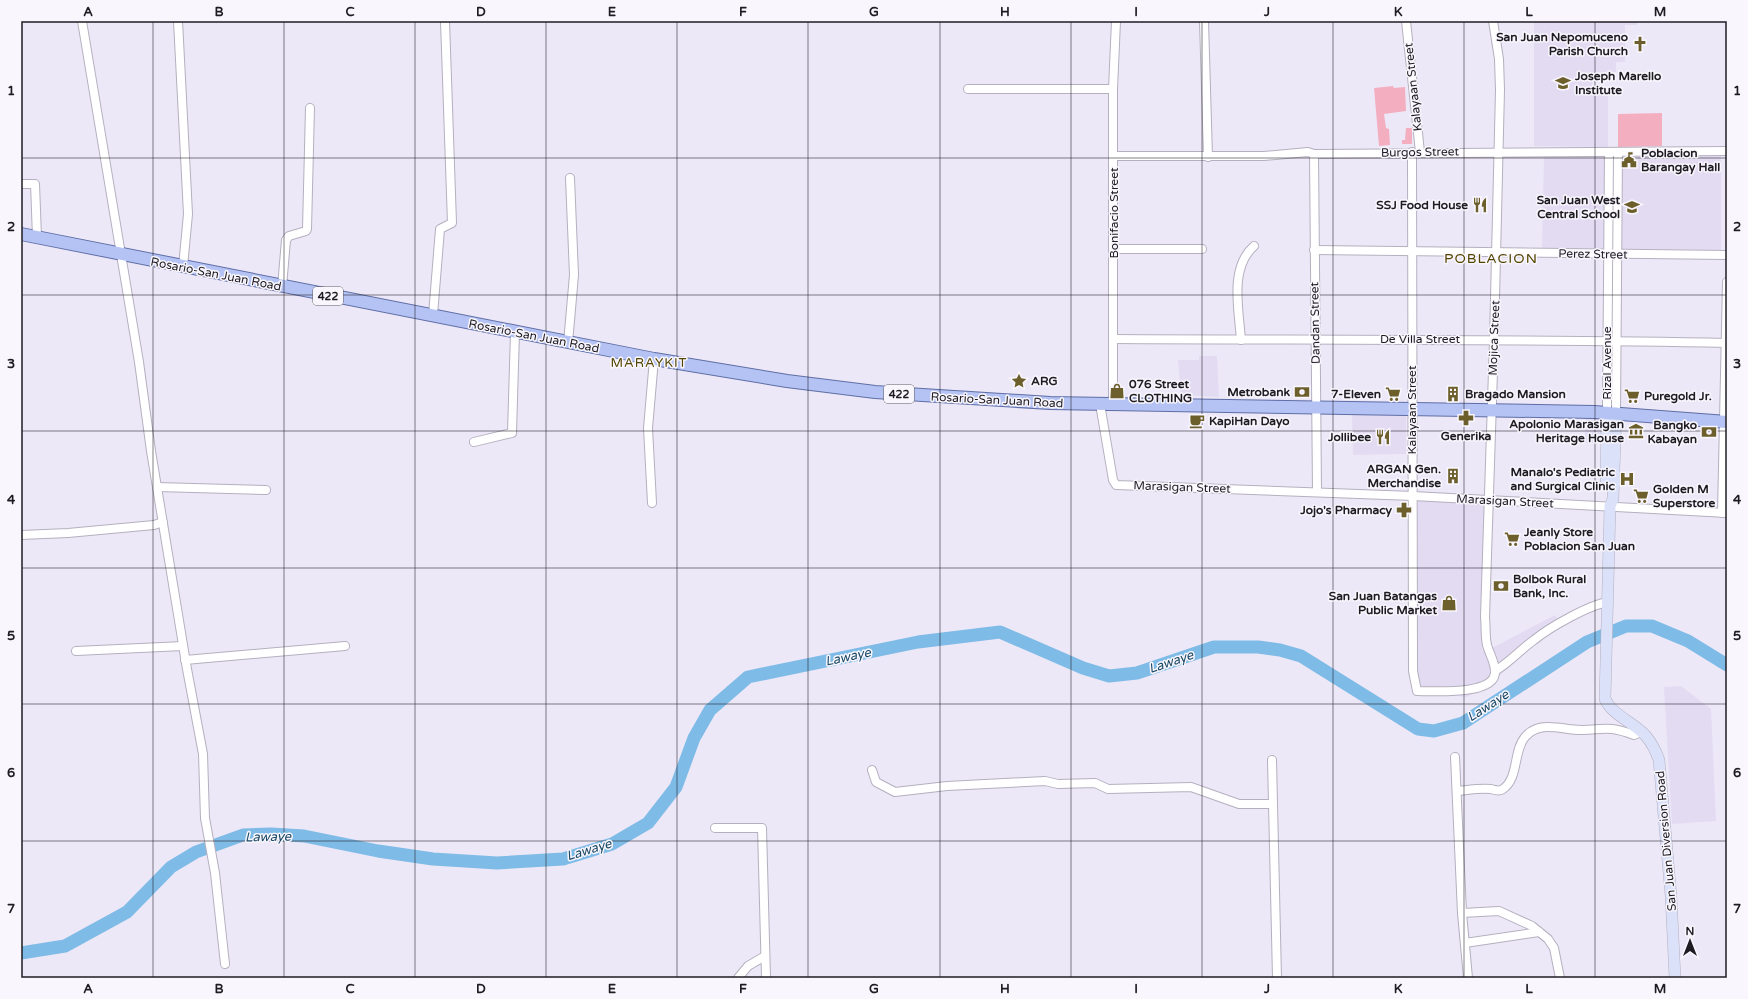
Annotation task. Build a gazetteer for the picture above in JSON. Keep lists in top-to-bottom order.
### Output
{
  "streets": {
    "main road": ["Rosario-San Juan Road", "422"],
    "street": [
      "Kalayaan Street",
      "Burgos Street",
      "Bonifacio Street",
      "Perez Street",
      "Dandan Street",
      "Mojica Street",
      "De Villa Street",
      "Rizal Avenue",
      "Marasigan Street",
      "San Juan Diversion Road"
    ]
  },
  "crossings": [
    ["Kalayaan Street", "Burgos Street"],
    ["Kalayaan Street", "Perez Street"],
    ["Kalayaan Street", "422"],
    ["Kalayaan Street", "Mojica Street"],
    ["Kalayaan Street", "De Villa Street"],
    ["Kalayaan Street", "Marasigan Street"],
    ["Burgos Street", "Bonifacio Street"],
    ["Burgos Street", "Dandan Street"],
    ["Burgos Street", "Mojica Street"],
    ["Burgos Street", "Rizal Avenue"],
    ["Bonifacio Street", "422"],
    ["Bonifacio Street", "De Villa Street"],
    ["Perez Street", "Dandan Street"],
    ["Perez Street", "Mojica Street"],
    ["Perez Street", "Rizal Avenue"],
    ["Rosario-San Juan Road", "422"],
    ["Rosario-San Juan Road", "Marasigan Street"],
    ["422", "Dandan Street"],
    ["422", "Mojica Street"],
    ["422", "Rizal Avenue"],
    ["422", "Marasigan Street"],
    ["Dandan Street", "De Villa Street"],
    ["Dandan Street", "Marasigan Street"],
    ["Mojica Street", "De Villa Street"],
    ["Mojica Street", "Marasigan Street"],
    ["De Villa Street", "Rizal Avenue"],
    ["Rizal Avenue", "Marasigan Street"],
    ["Rizal Avenue", "San Juan Diversion Road"]
  ],
  "districts": ["POBLACION", "MARAYKIT"],
  "water": ["Lawaye"],
  "places": {
    "church": ["San Juan Nepomuceno Parish Church"],
    "school or university": ["Joseph Marello Institute", "San Juan West Central School"],
    "public building": ["Poblacion Barangay Hall"],
    "restaurant": ["SSJ Food House", "Jollibee"],
    "place": ["ARG"],
    "shop": ["076 Street CLOTHING", "San Juan Batangas Public Market"],
    "bank": ["Metrobank", "Bangko Kabayan", "Bolbok Rural Bank, Inc."],
    "supermarket": [
      "7-Eleven",
      "Puregold Jr.",
      "Golden M Superstore",
      "Jeanly Store Poblacion San Juan"
    ],
    "building": ["Bragado Mansion", "ARGAN Gen. Merchandise"],
    "pharmacy": ["Generika", "Jojo's Pharmacy"],
    "cafe": ["KapiHan Dayo"],
    "museum": ["Apolonio Marasigan Heritage House"],
    "hospital": ["Manalo's Pediatric and Surgical Clinic"]
  },
  "north": "top",
  "grid": {
    "columns": [
      "A",
      "B",
      "C",
      "D",
      "E",
      "F",
      "G",
      "H",
      "I",
      "J",
      "K",
      "L",
      "M"
    ],
    "rows": [
      "1",
      "2",
      "3",
      "4",
      "5",
      "6",
      "7"
    ]
  }
}
